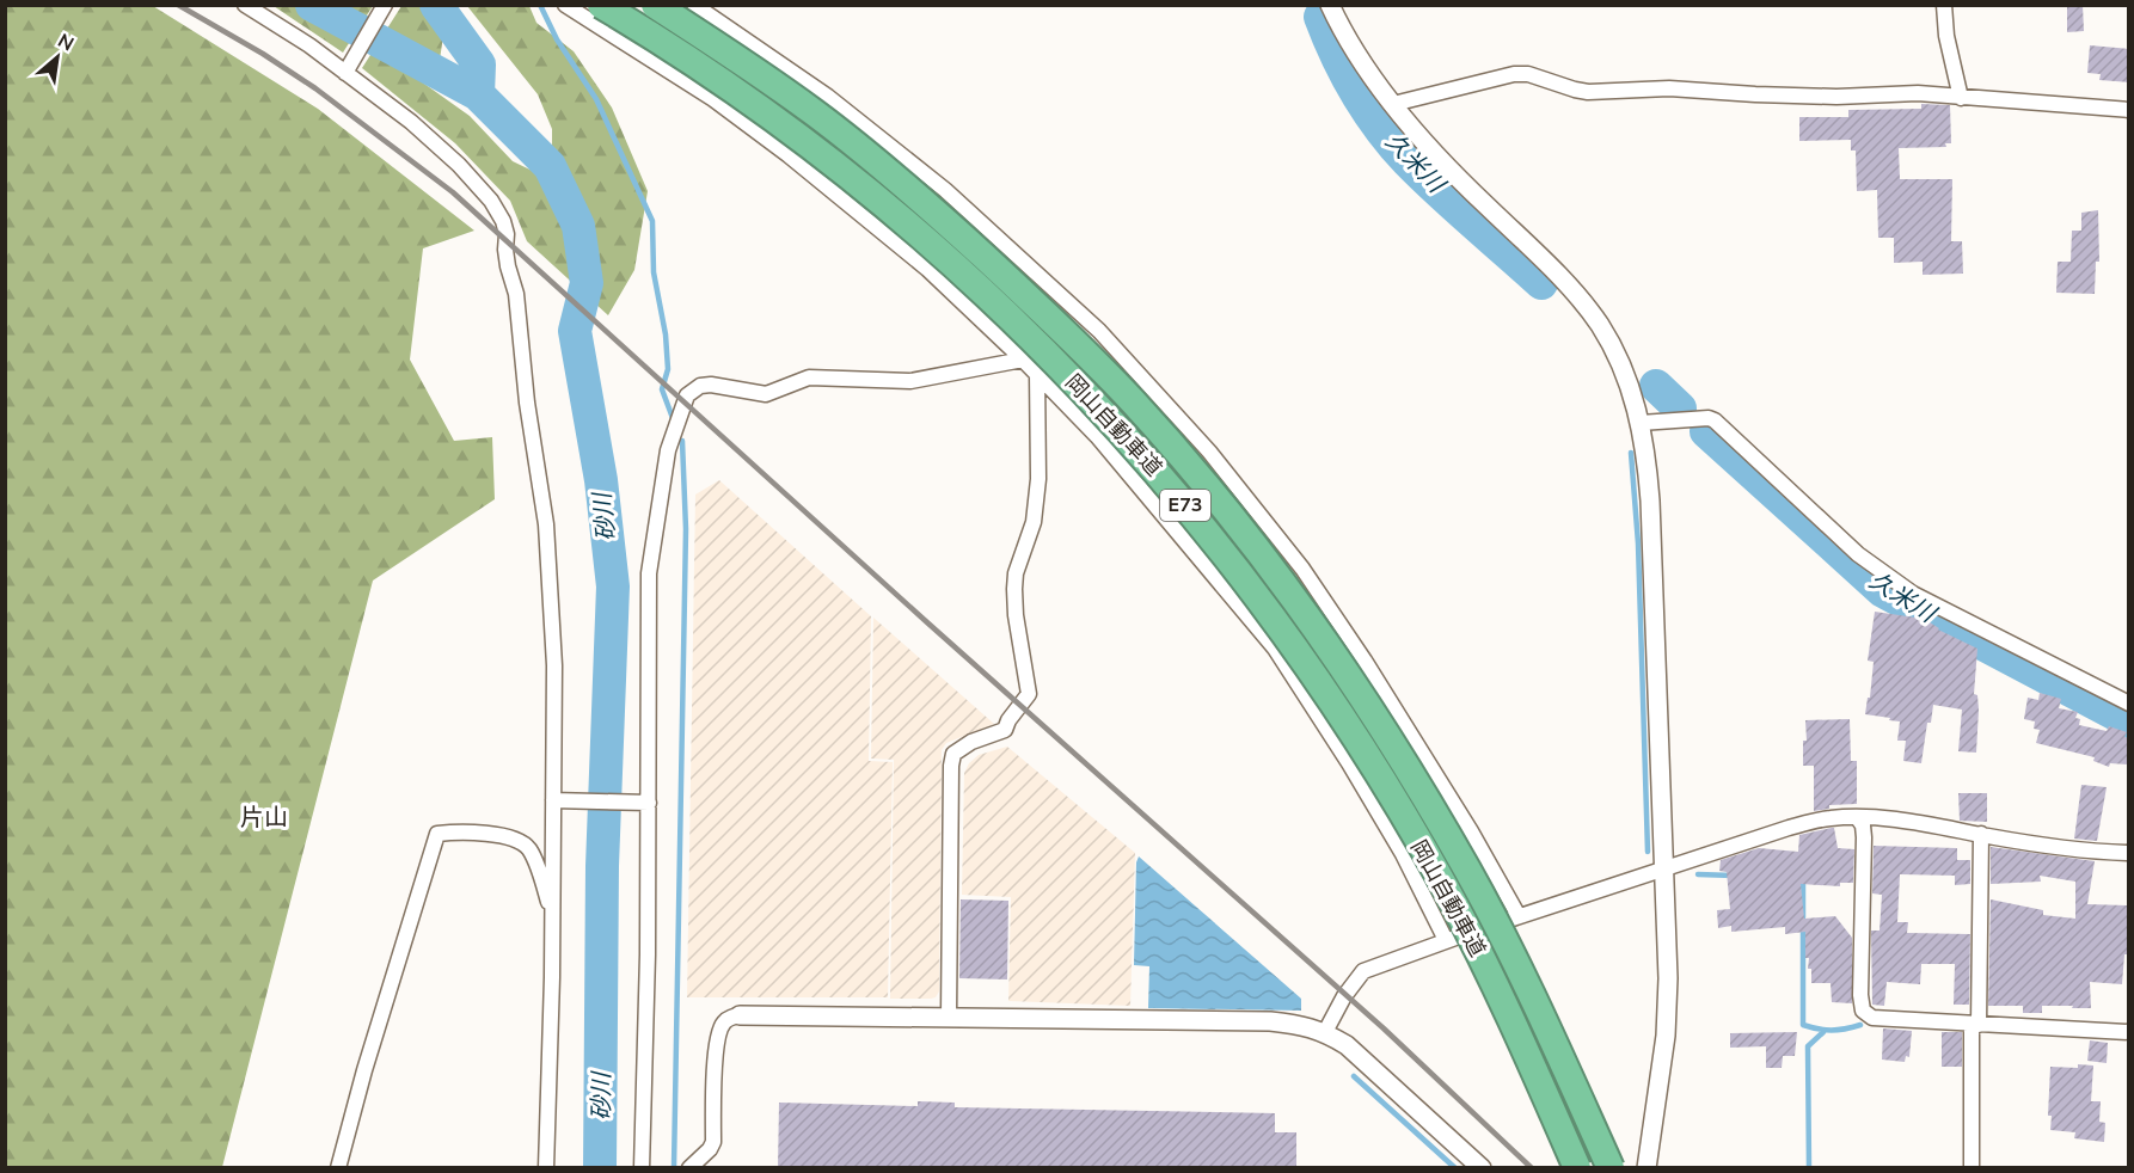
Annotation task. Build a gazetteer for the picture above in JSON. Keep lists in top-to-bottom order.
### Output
{
  "streets": {
    "highway": ["岡山自動車道", "E73"]
  },
  "districts": ["片山"],
  "water": ["久米川", "砂川"],
  "north": "top right"
}
